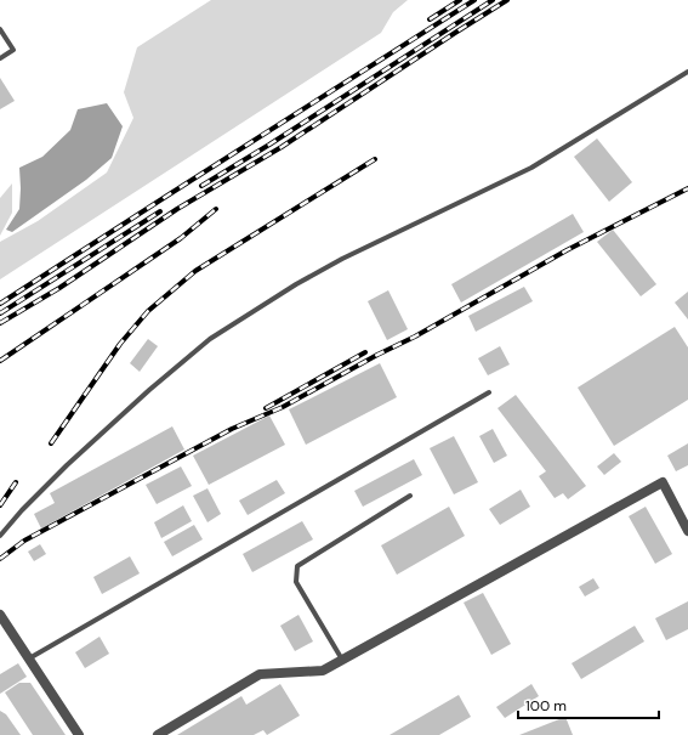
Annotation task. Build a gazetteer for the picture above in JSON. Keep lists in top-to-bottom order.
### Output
{
  "scale_bar": "100 m"
}
